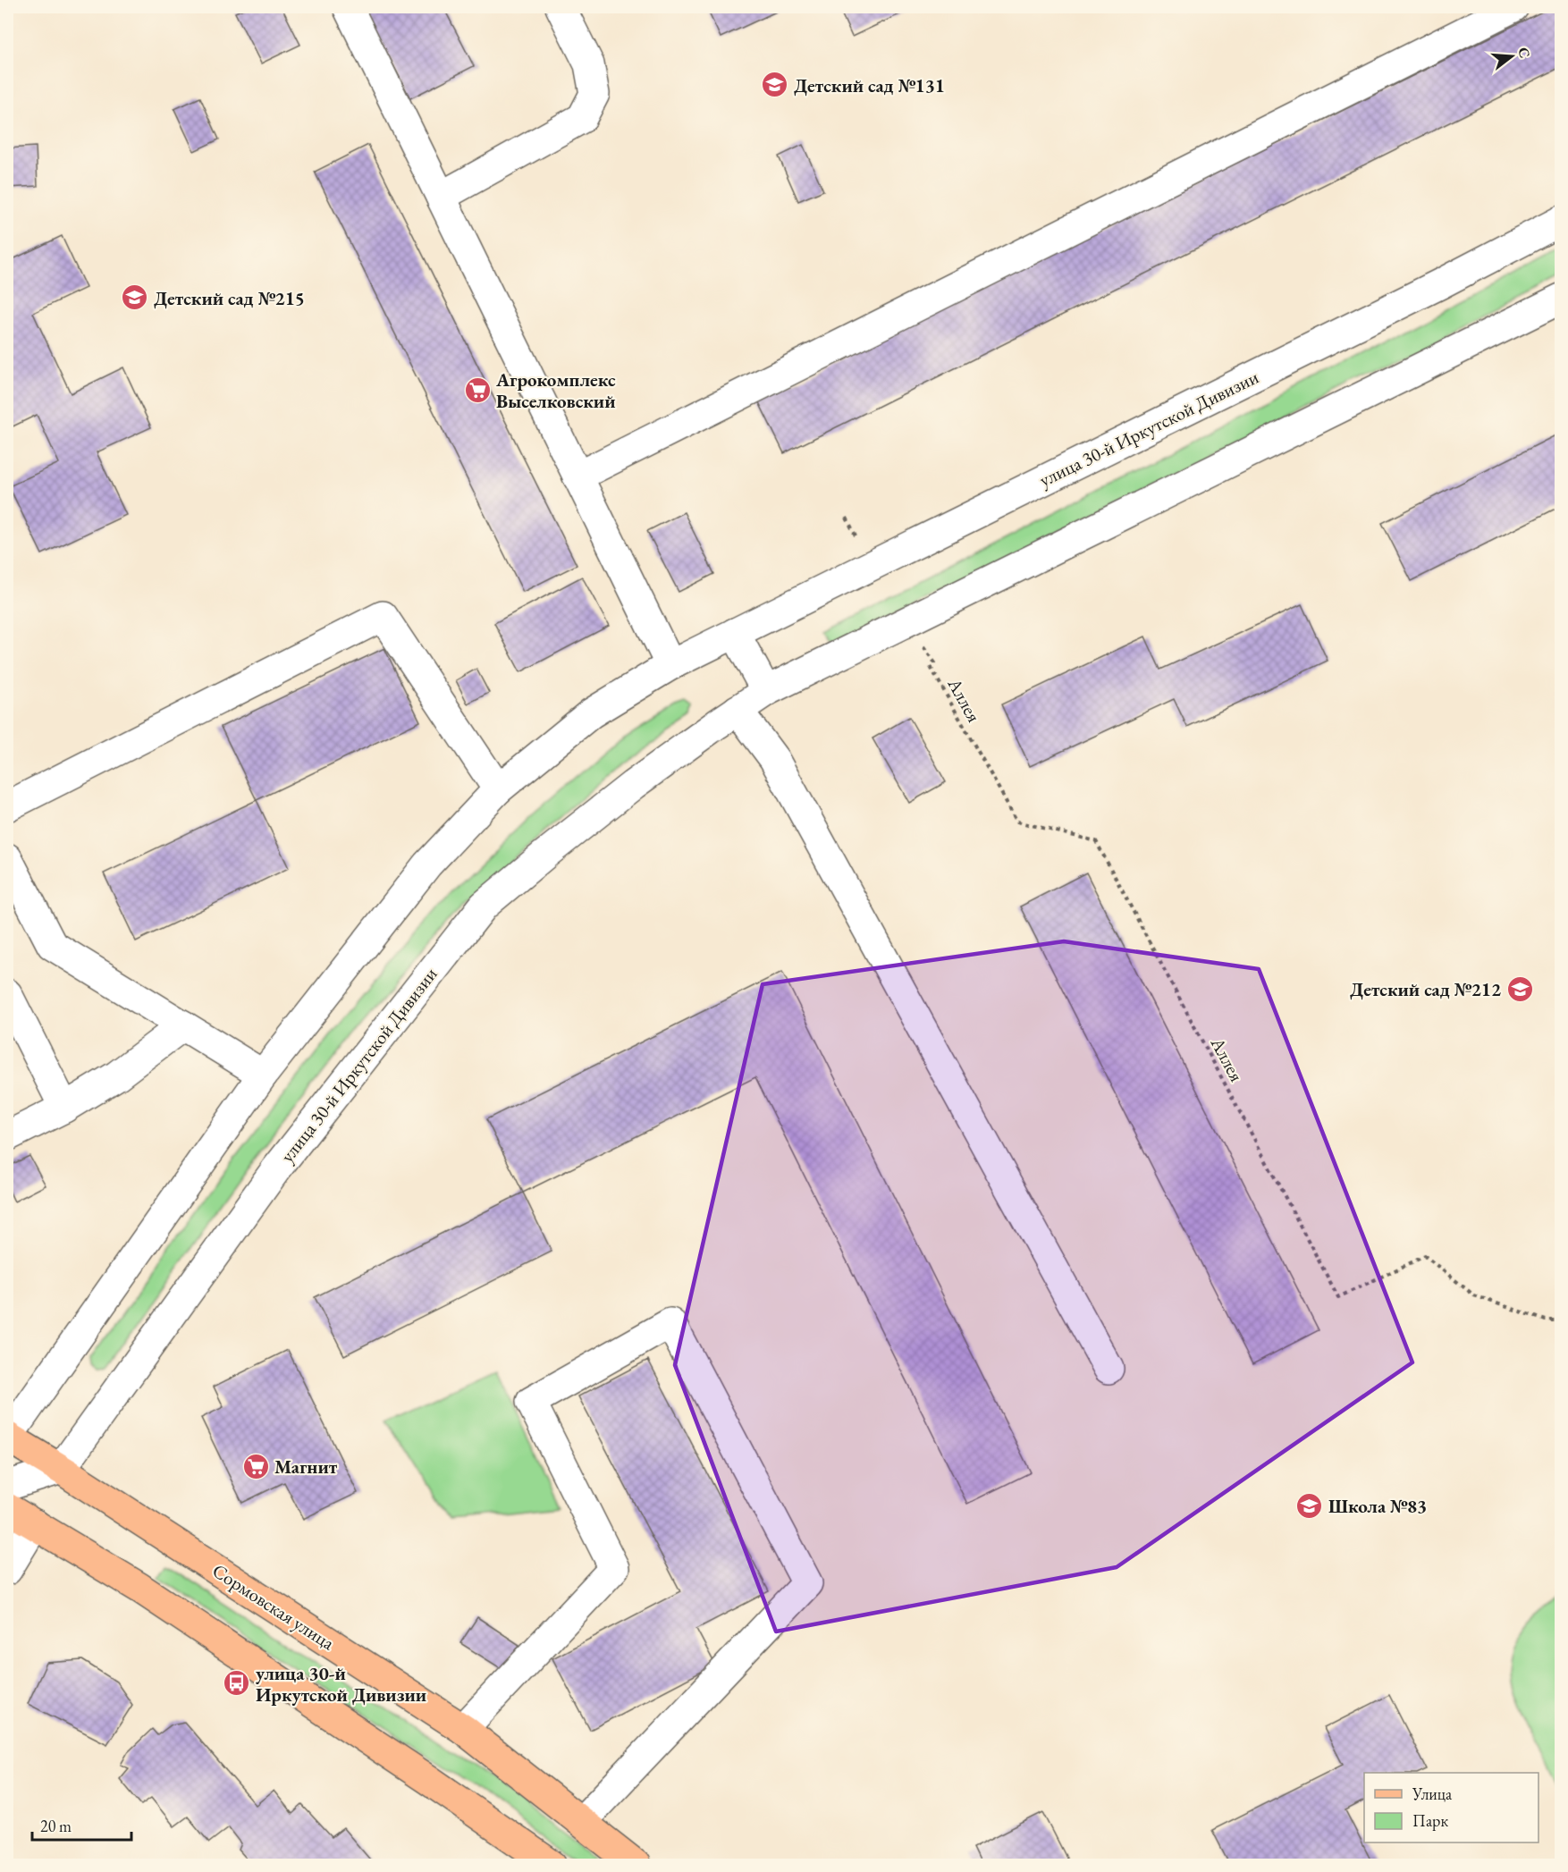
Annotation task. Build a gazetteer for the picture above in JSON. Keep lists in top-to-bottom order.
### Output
{
  "streets": {
    "main road": ["Сормовская улица"],
    "street": ["улица 30-й Иркутской Дивизии"],
    "path": ["Аллея"]
  },
  "crossings": [
    ["улица 30-й Иркутской Дивизии", "Сормовская улица"]
  ],
  "places": {
    "school or university": [
      "Детский сад №131",
      "Детский сад №215",
      "Детский сад №212",
      "Школа №83"
    ],
    "supermarket": ["Агрокомплекс Выселковский", "Магнит"],
    "bus stop": ["улица 30-й Иркутской Дивизии"]
  },
  "legend": ["Улица", "Парк"],
  "scale_bar": "20 m",
  "north": "right"
}
